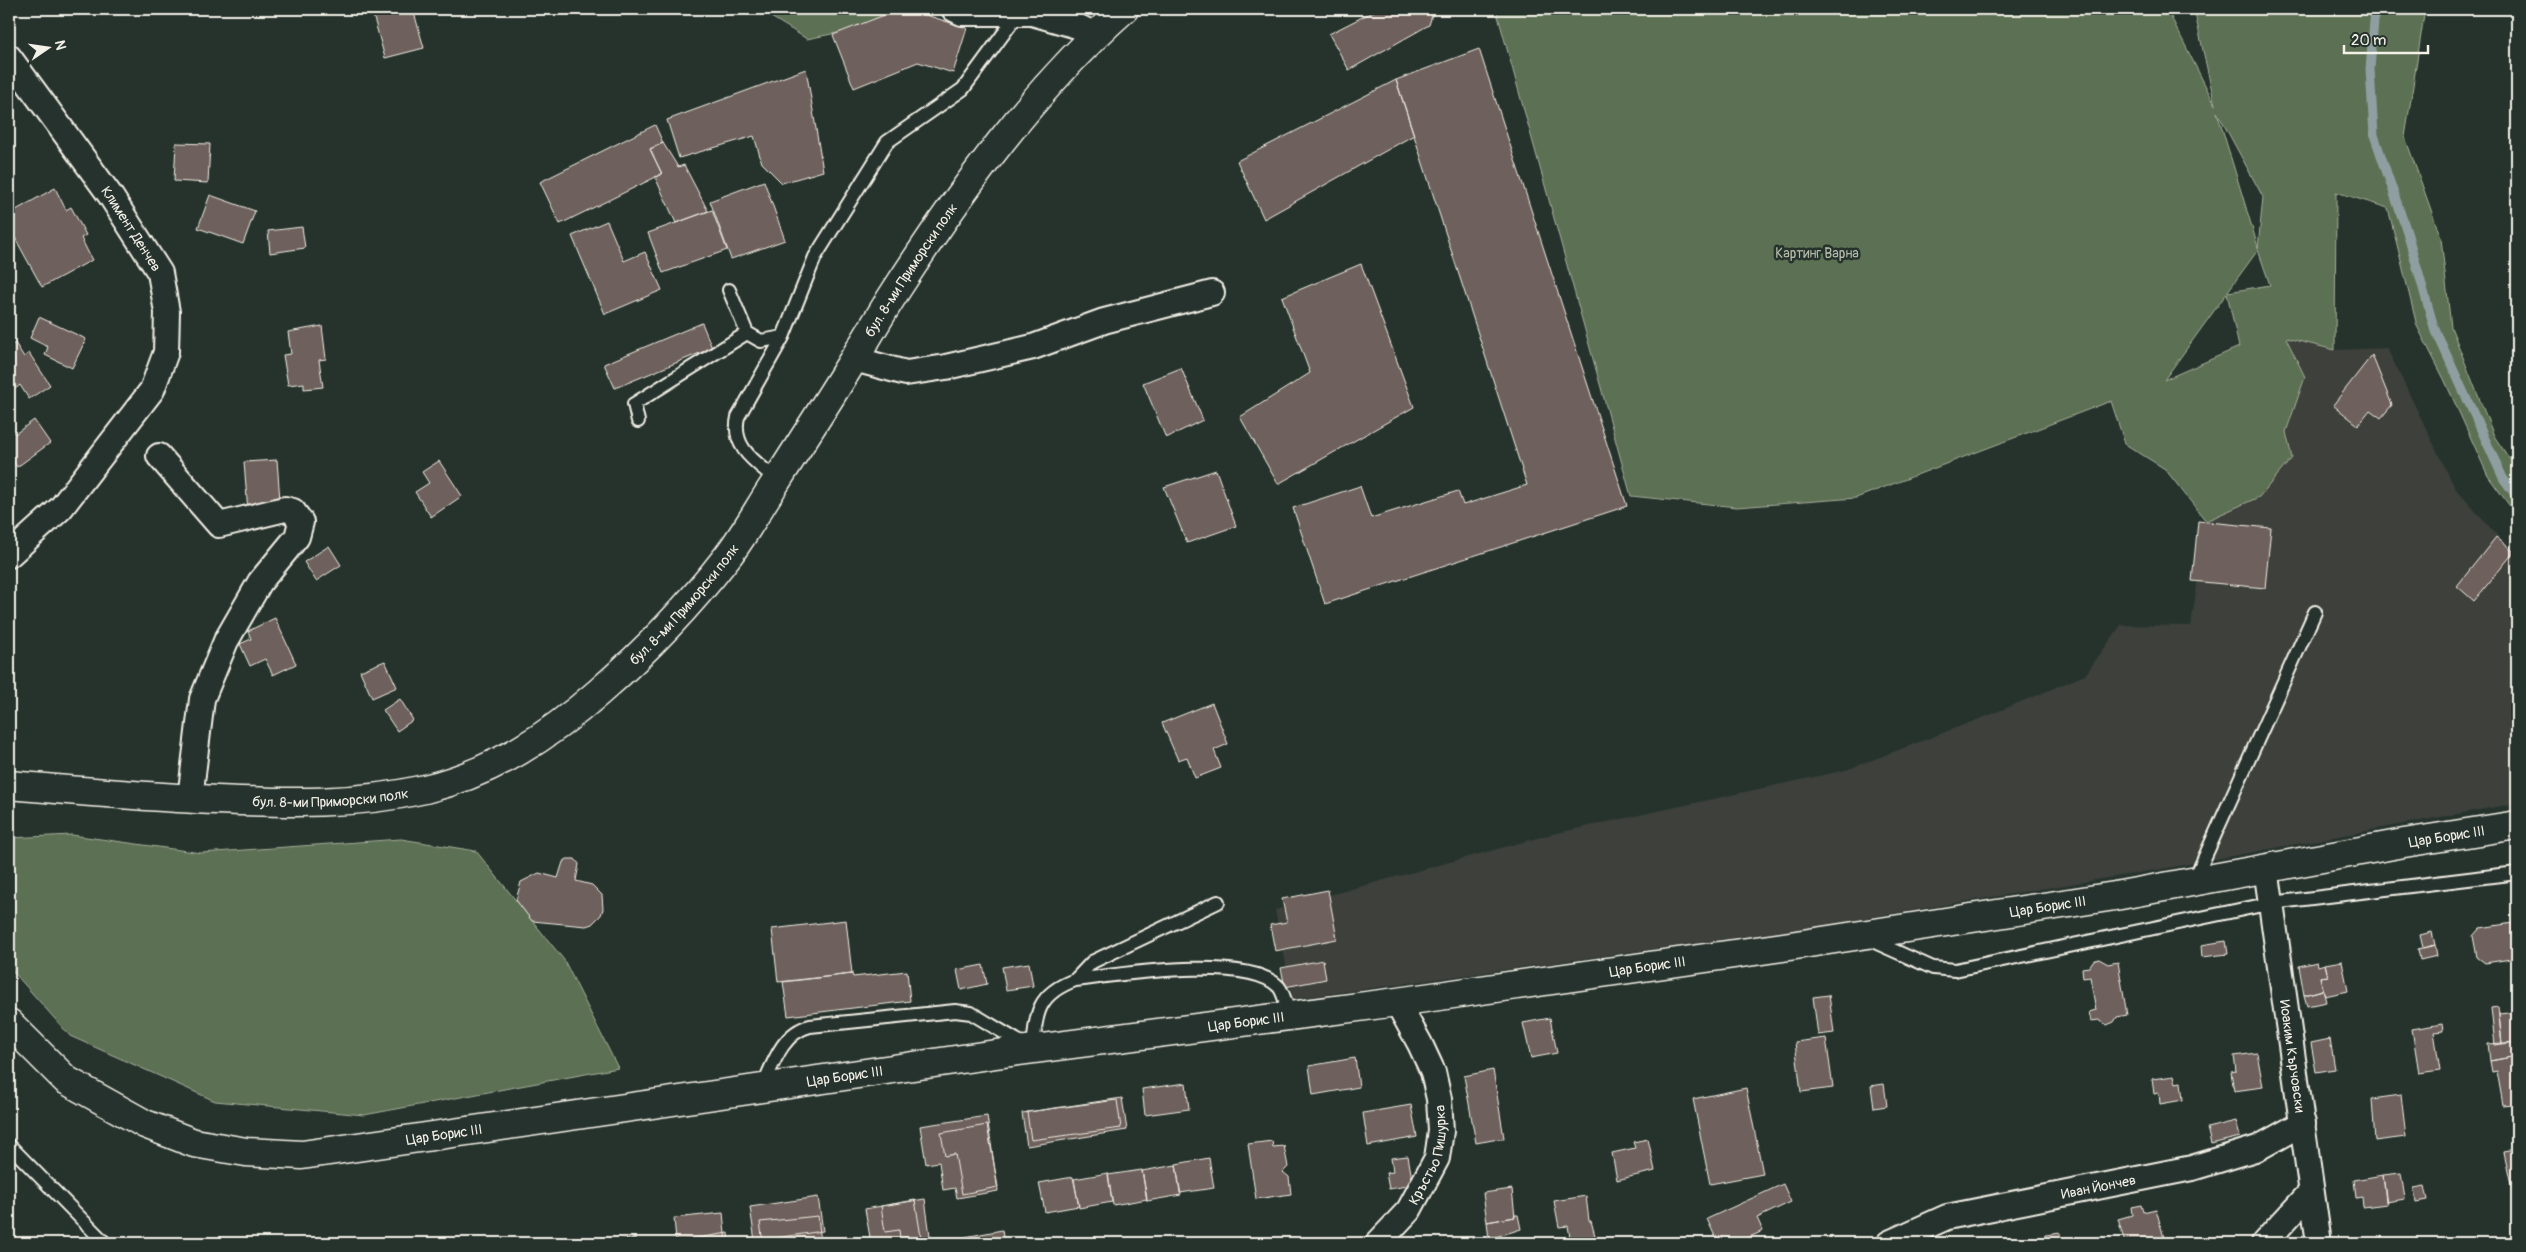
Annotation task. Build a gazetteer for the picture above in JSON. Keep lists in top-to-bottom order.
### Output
{
  "streets": {
    "street": [
      "Климент Денчев",
      "бул. 8-ми Приморски полк",
      "Цар Борис III",
      "Иоаким Кърчовски",
      "Кръстьо Пишурка",
      "Иван Йончев"
    ]
  },
  "crossings": [
    ["Цар Борис III", "Иоаким Кърчовски"],
    ["Цар Борис III", "Кръстьо Пишурка"],
    ["Иоаким Кърчовски", "Иван Йончев"]
  ],
  "parks": ["Картинг Варна"],
  "scale_bar": "20 m",
  "north": "right"
}
